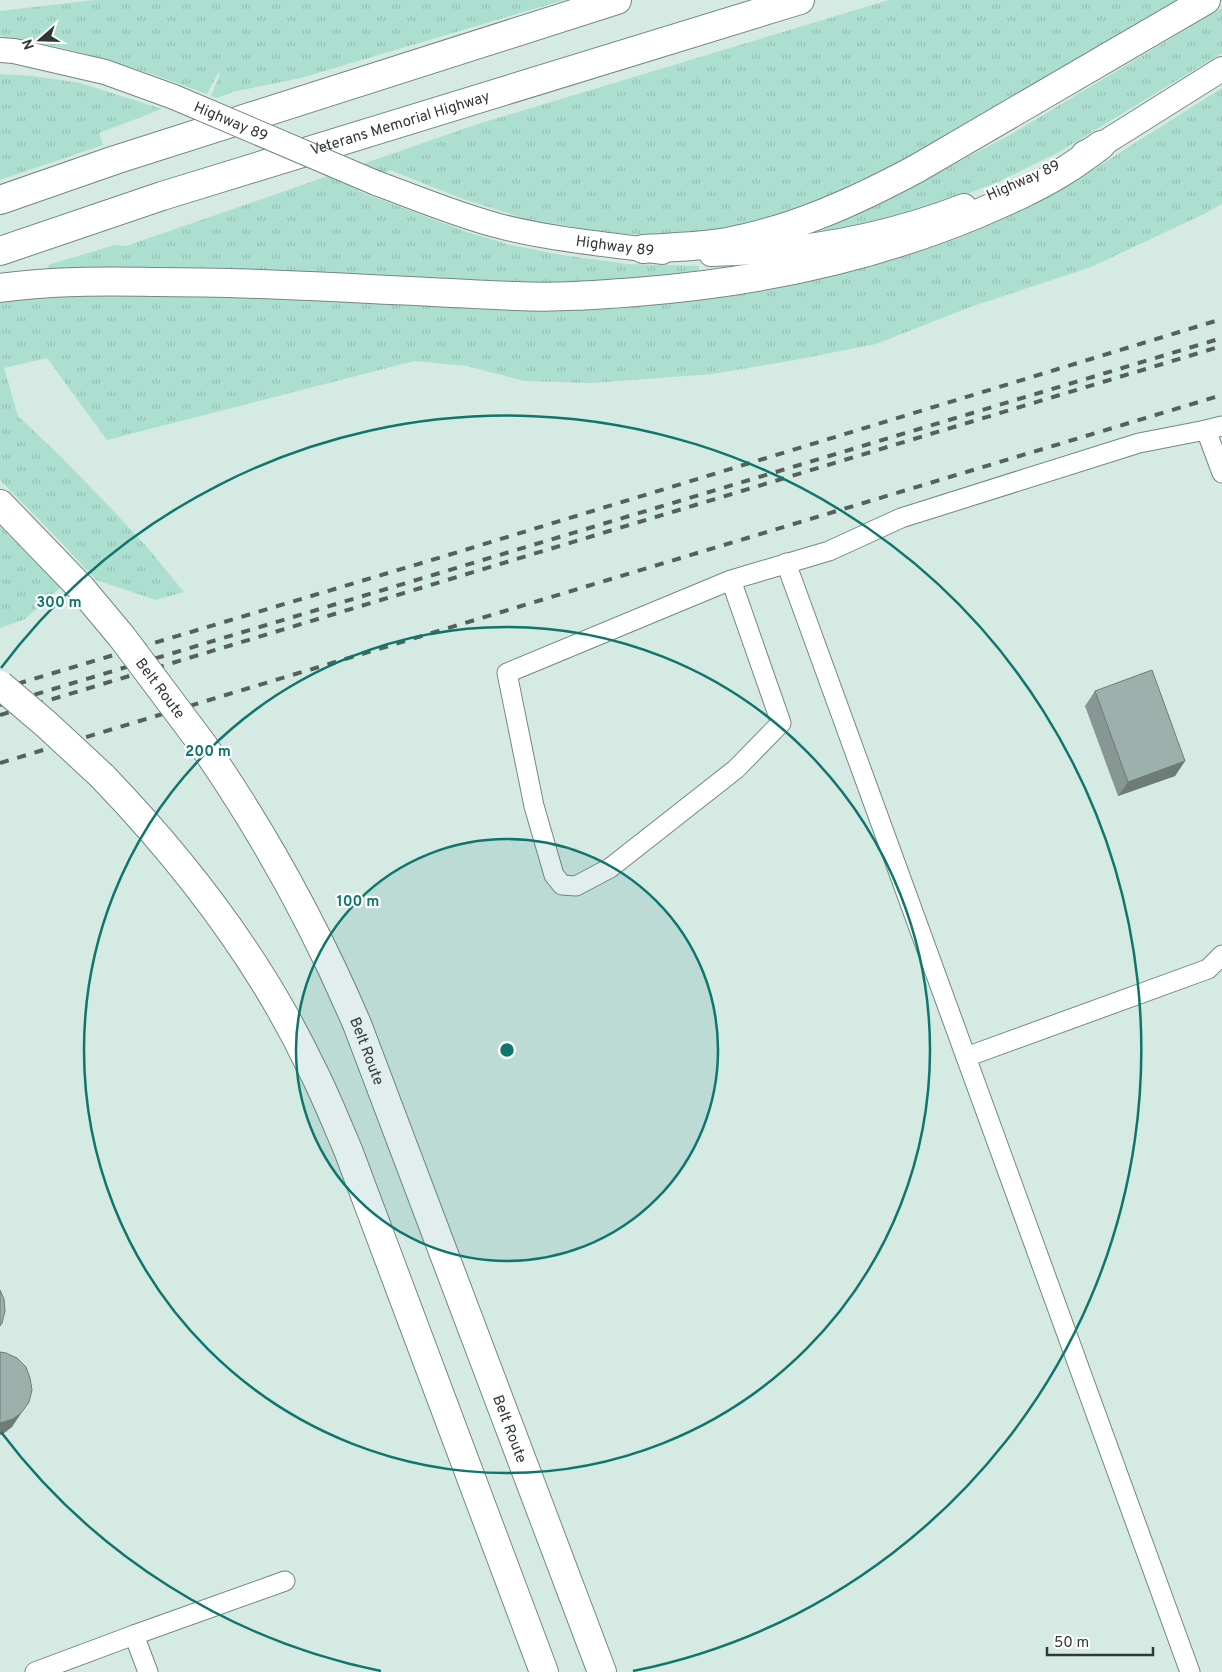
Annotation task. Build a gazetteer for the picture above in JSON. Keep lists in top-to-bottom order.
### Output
{
  "streets": {
    "highway": ["Veterans Memorial Highway", "Belt Route"],
    "main road": ["Highway 89"]
  },
  "scale_bar": "50 m",
  "north": "left",
  "rings": ["300 m", "200 m", "100 m"]
}
